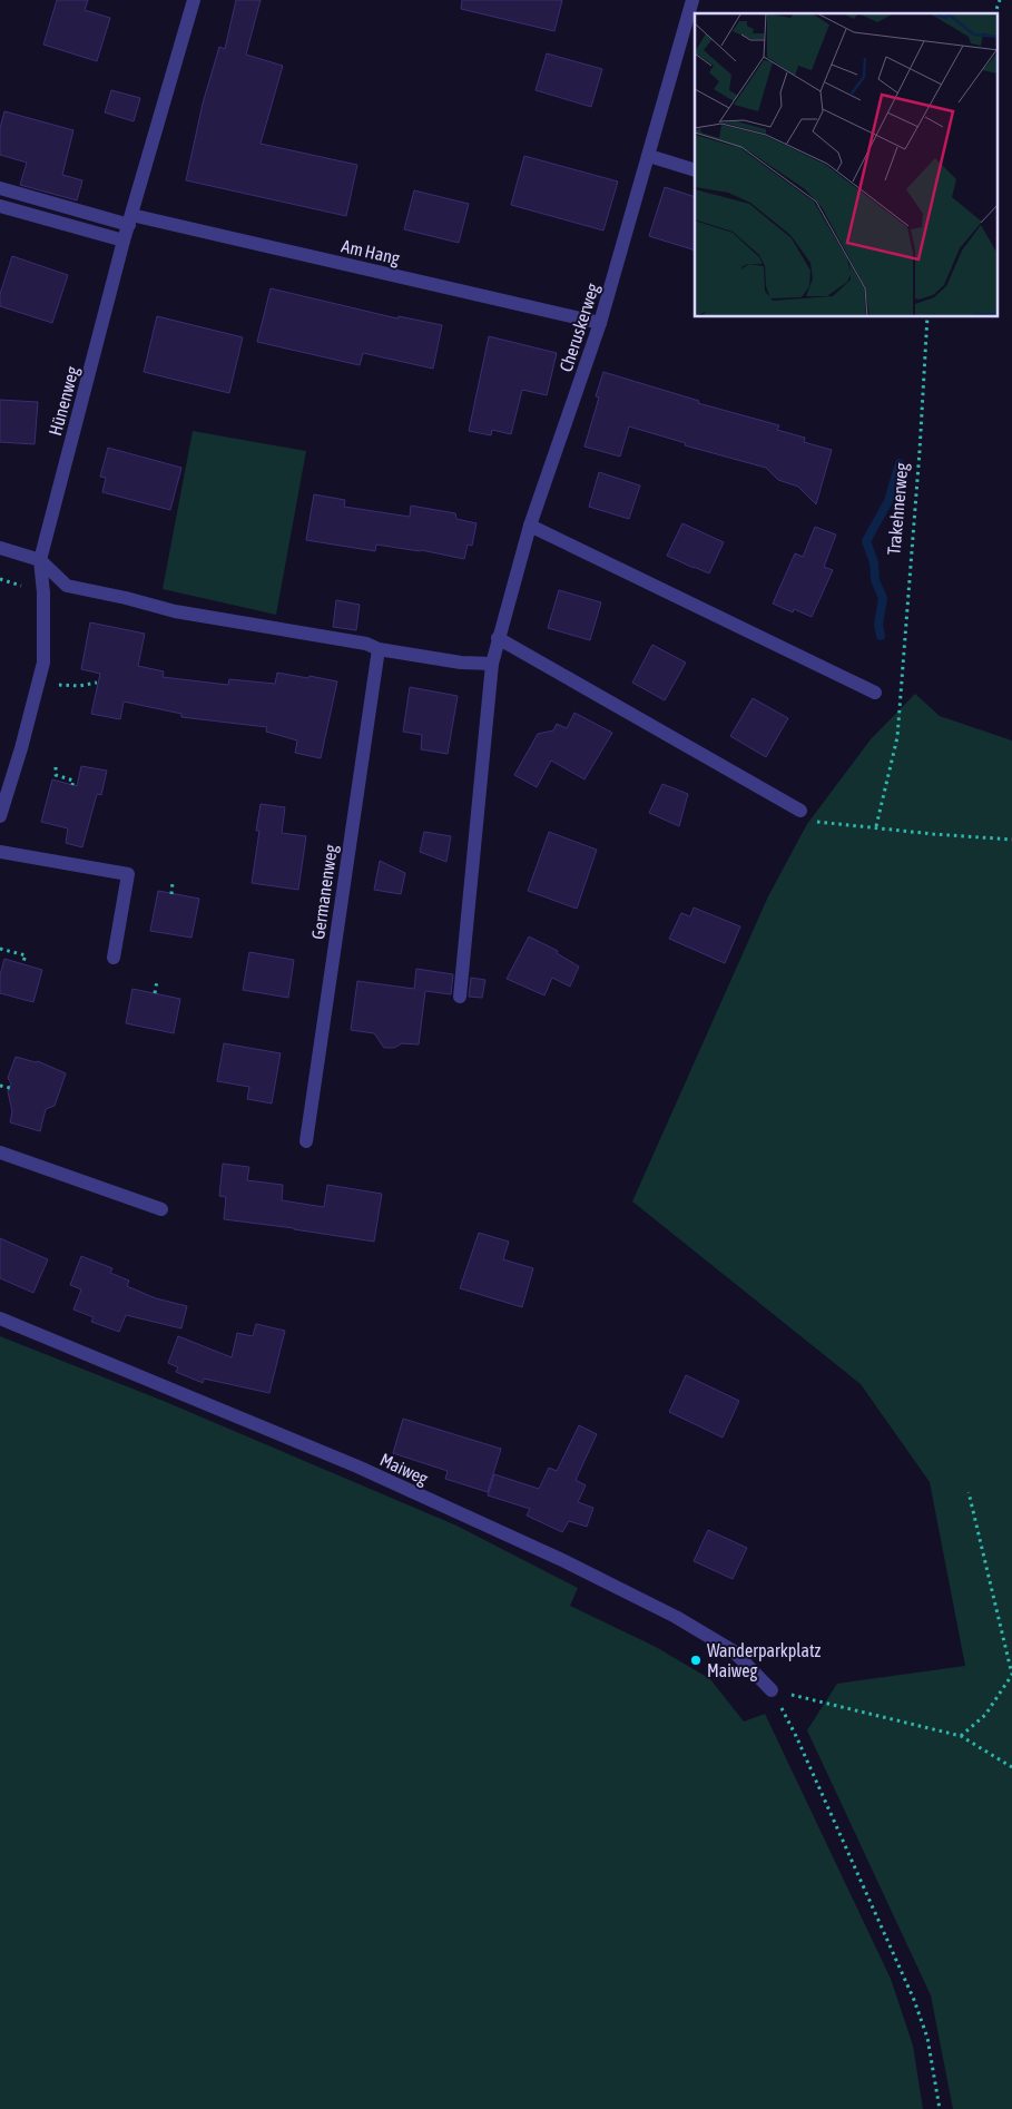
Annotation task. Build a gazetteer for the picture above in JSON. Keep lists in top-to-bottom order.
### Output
{
  "streets": {
    "street": [
      "Am Hang",
      "Cheruskerweg",
      "Hünenweg",
      "Germanenweg",
      "Maiweg"
    ],
    "path": ["Trakehnerweg"]
  },
  "crossings": [
    ["Am Hang", "Cheruskerweg"],
    ["Am Hang", "Hünenweg"]
  ],
  "places": ["Wanderparkplatz Maiweg"]
}
